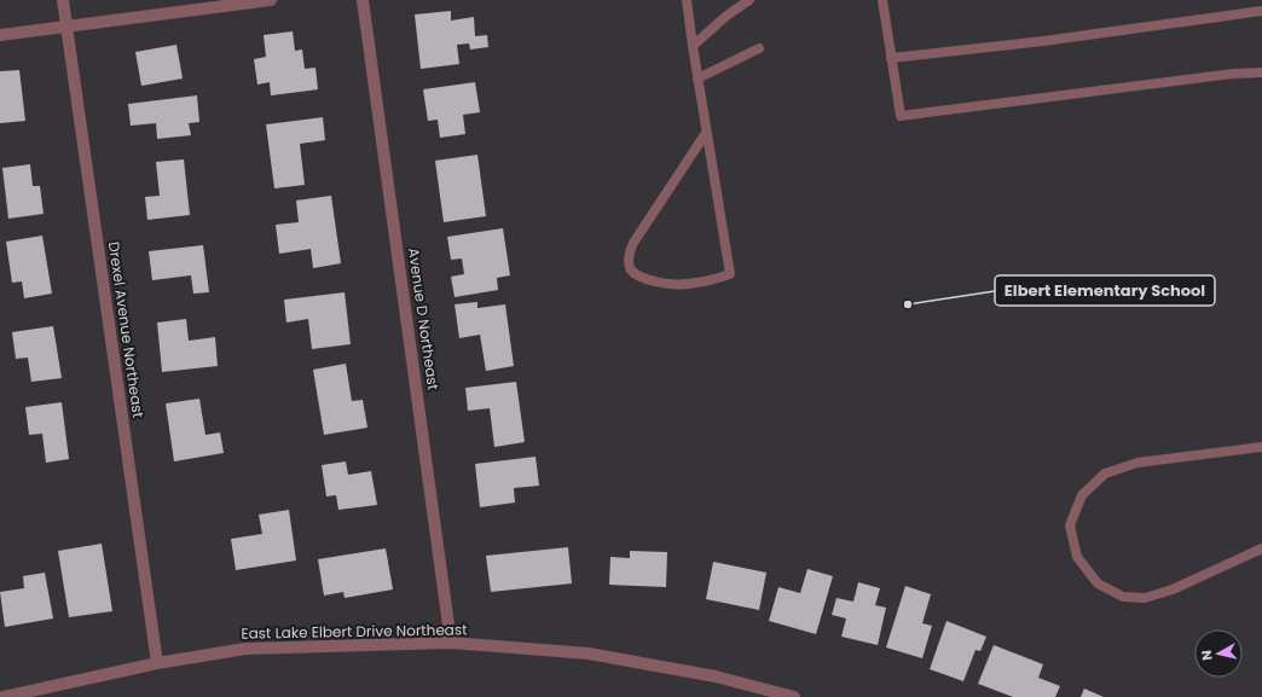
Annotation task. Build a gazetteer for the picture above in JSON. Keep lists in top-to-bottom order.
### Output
{
  "streets": {
    "street": ["Avenue D Northeast", "Drexel Avenue Northeast", "East Lake Elbert Drive Northeast"]
  },
  "crossings": [
    ["Avenue D Northeast", "East Lake Elbert Drive Northeast"],
    ["Drexel Avenue Northeast", "East Lake Elbert Drive Northeast"]
  ],
  "places": ["Elbert Elementary School"],
  "north": "left"
}
